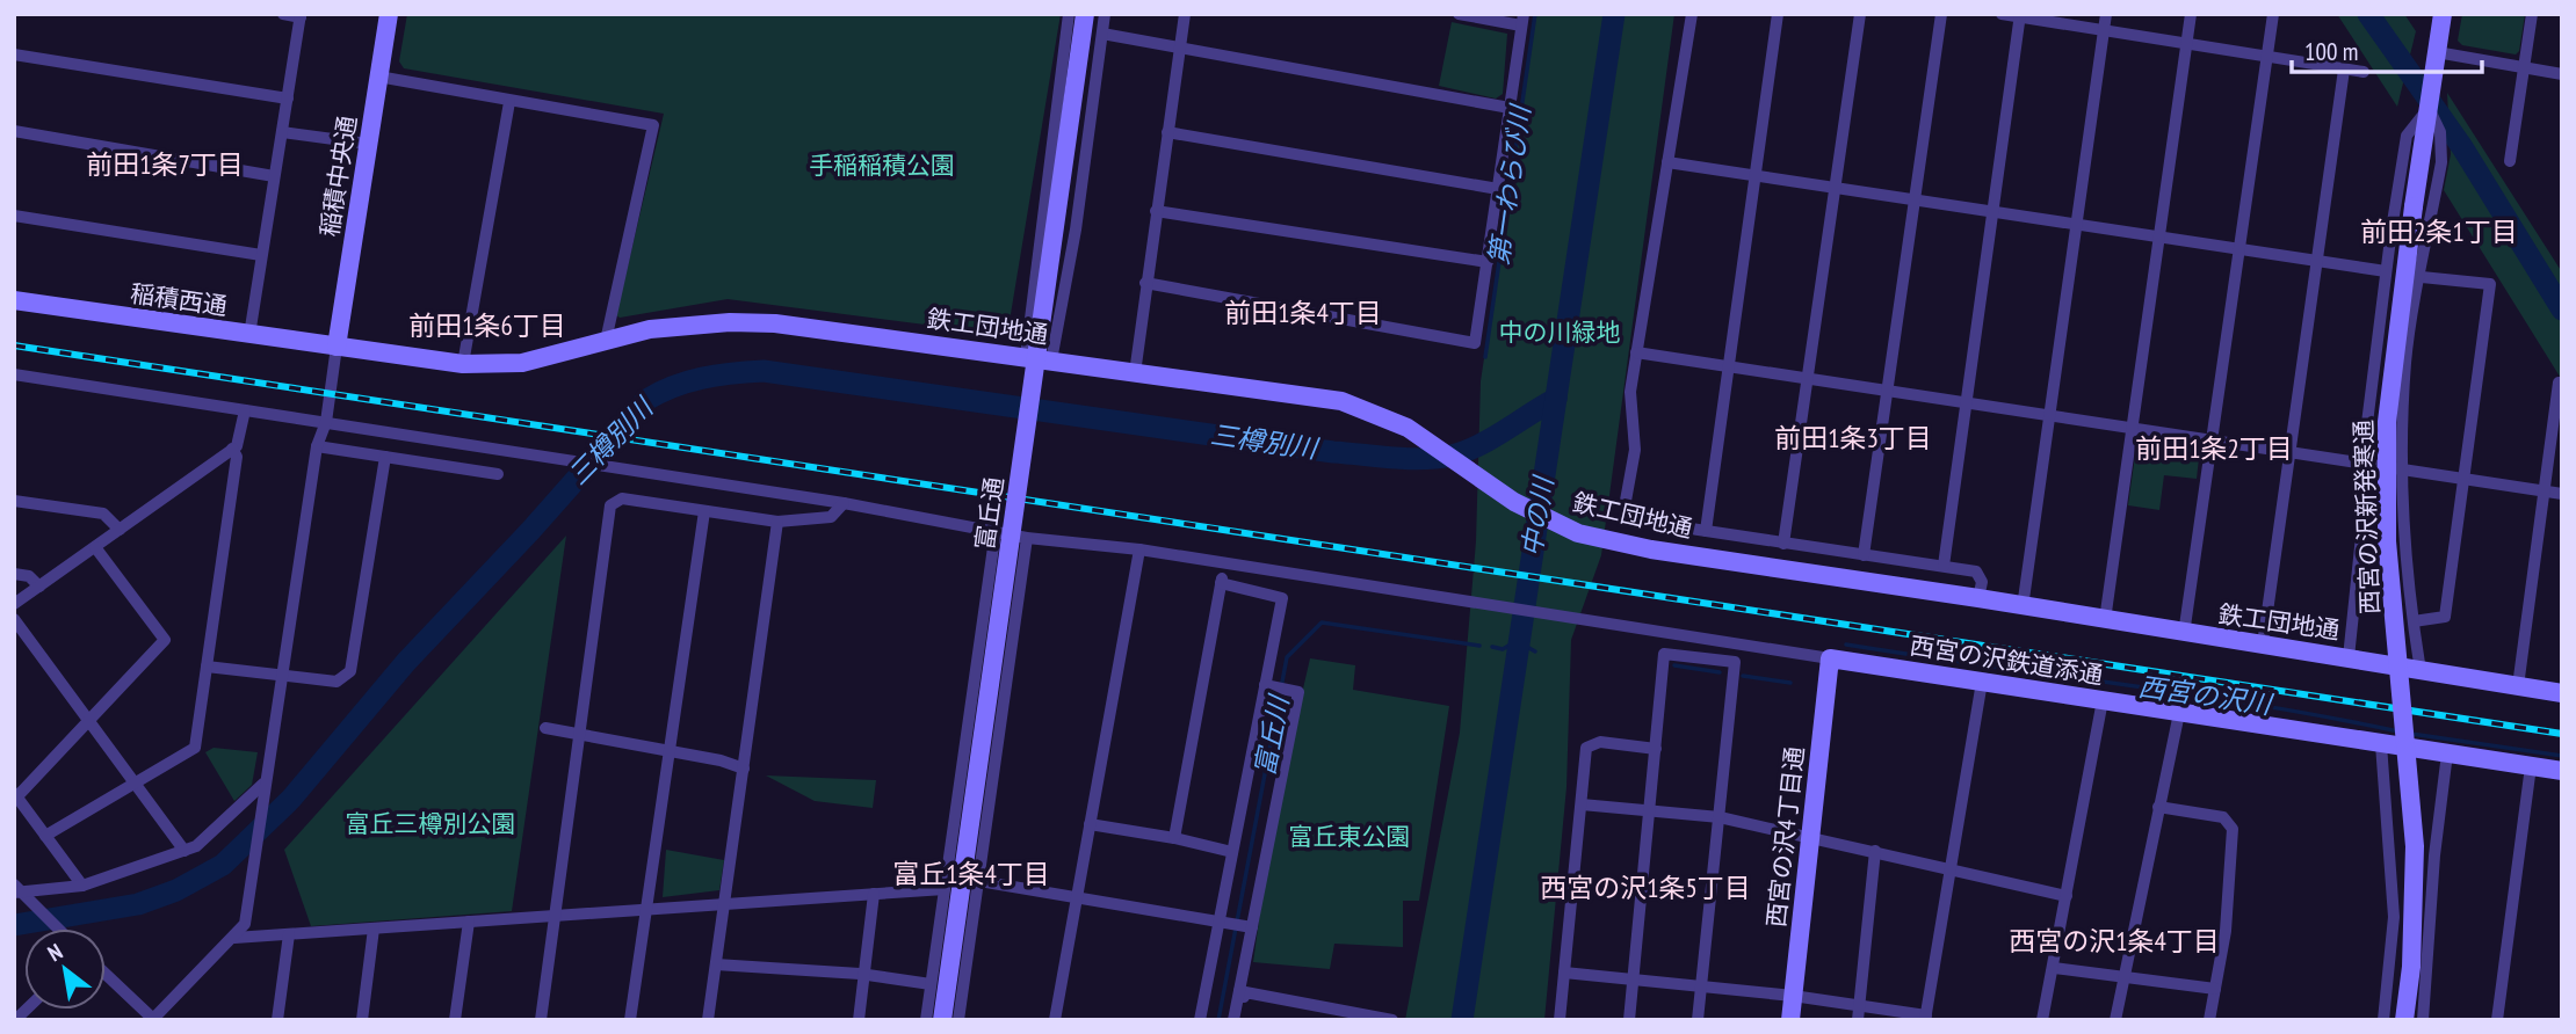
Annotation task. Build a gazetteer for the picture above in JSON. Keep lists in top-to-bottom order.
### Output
{
  "streets": {
    "street": [
      "稲積中央通",
      "稲積西通",
      "鉄工団地通",
      "富丘通",
      "西宮の沢新発寒通",
      "西宮の沢鉄道添通",
      "西宮の沢4丁目通"
    ]
  },
  "crossings": [
    ["稲積中央通", "稲積西通"],
    ["稲積中央通", "鉄工団地通"],
    ["稲積西通", "鉄工団地通"],
    ["西宮の沢鉄道添通", "西宮の沢4丁目通"]
  ],
  "districts": [
    "前田1条7丁目",
    "前田2条1丁目",
    "前田1条4丁目",
    "前田1条6丁目",
    "前田1条3丁目",
    "前田1条2丁目",
    "富丘1条4丁目",
    "西宮の沢1条5丁目",
    "西宮の沢1条4丁目"
  ],
  "water": [
    "第一わらび川",
    "三樽別川",
    "中の川",
    "西宮の沢川",
    "富丘川"
  ],
  "parks": [
    "手稲稲積公園",
    "中の川緑地",
    "富丘三樽別公園",
    "富丘東公園"
  ],
  "scale_bar": "100 m",
  "north": "top left"
}
